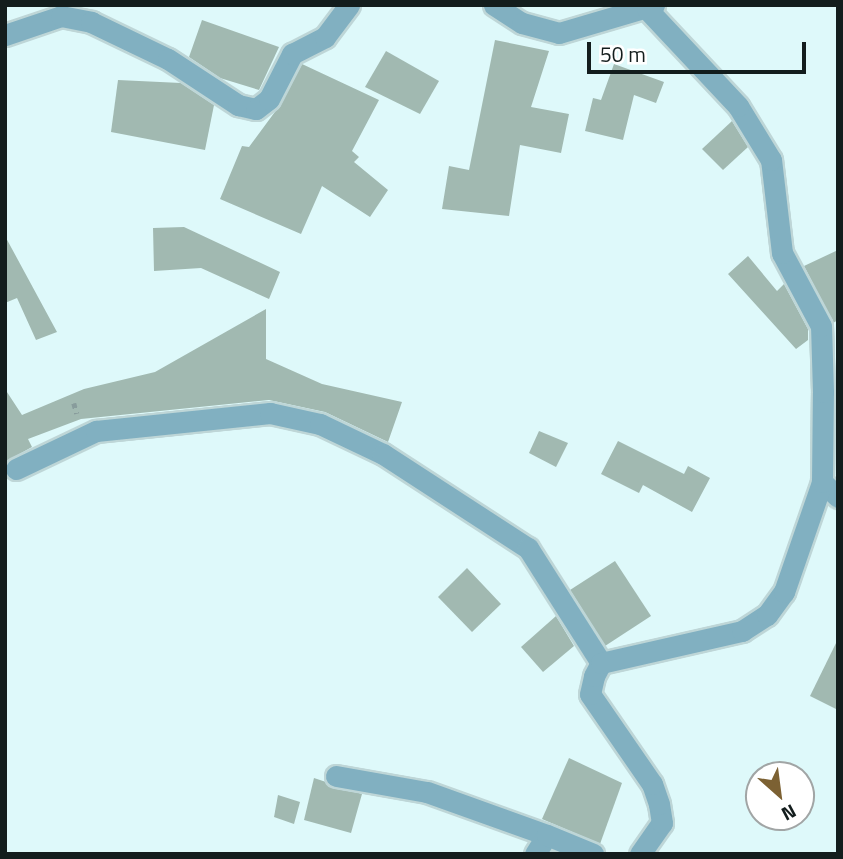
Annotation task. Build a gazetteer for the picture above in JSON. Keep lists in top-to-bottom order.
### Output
{
  "scale_bar": "50 m",
  "north": "bottom right"
}
